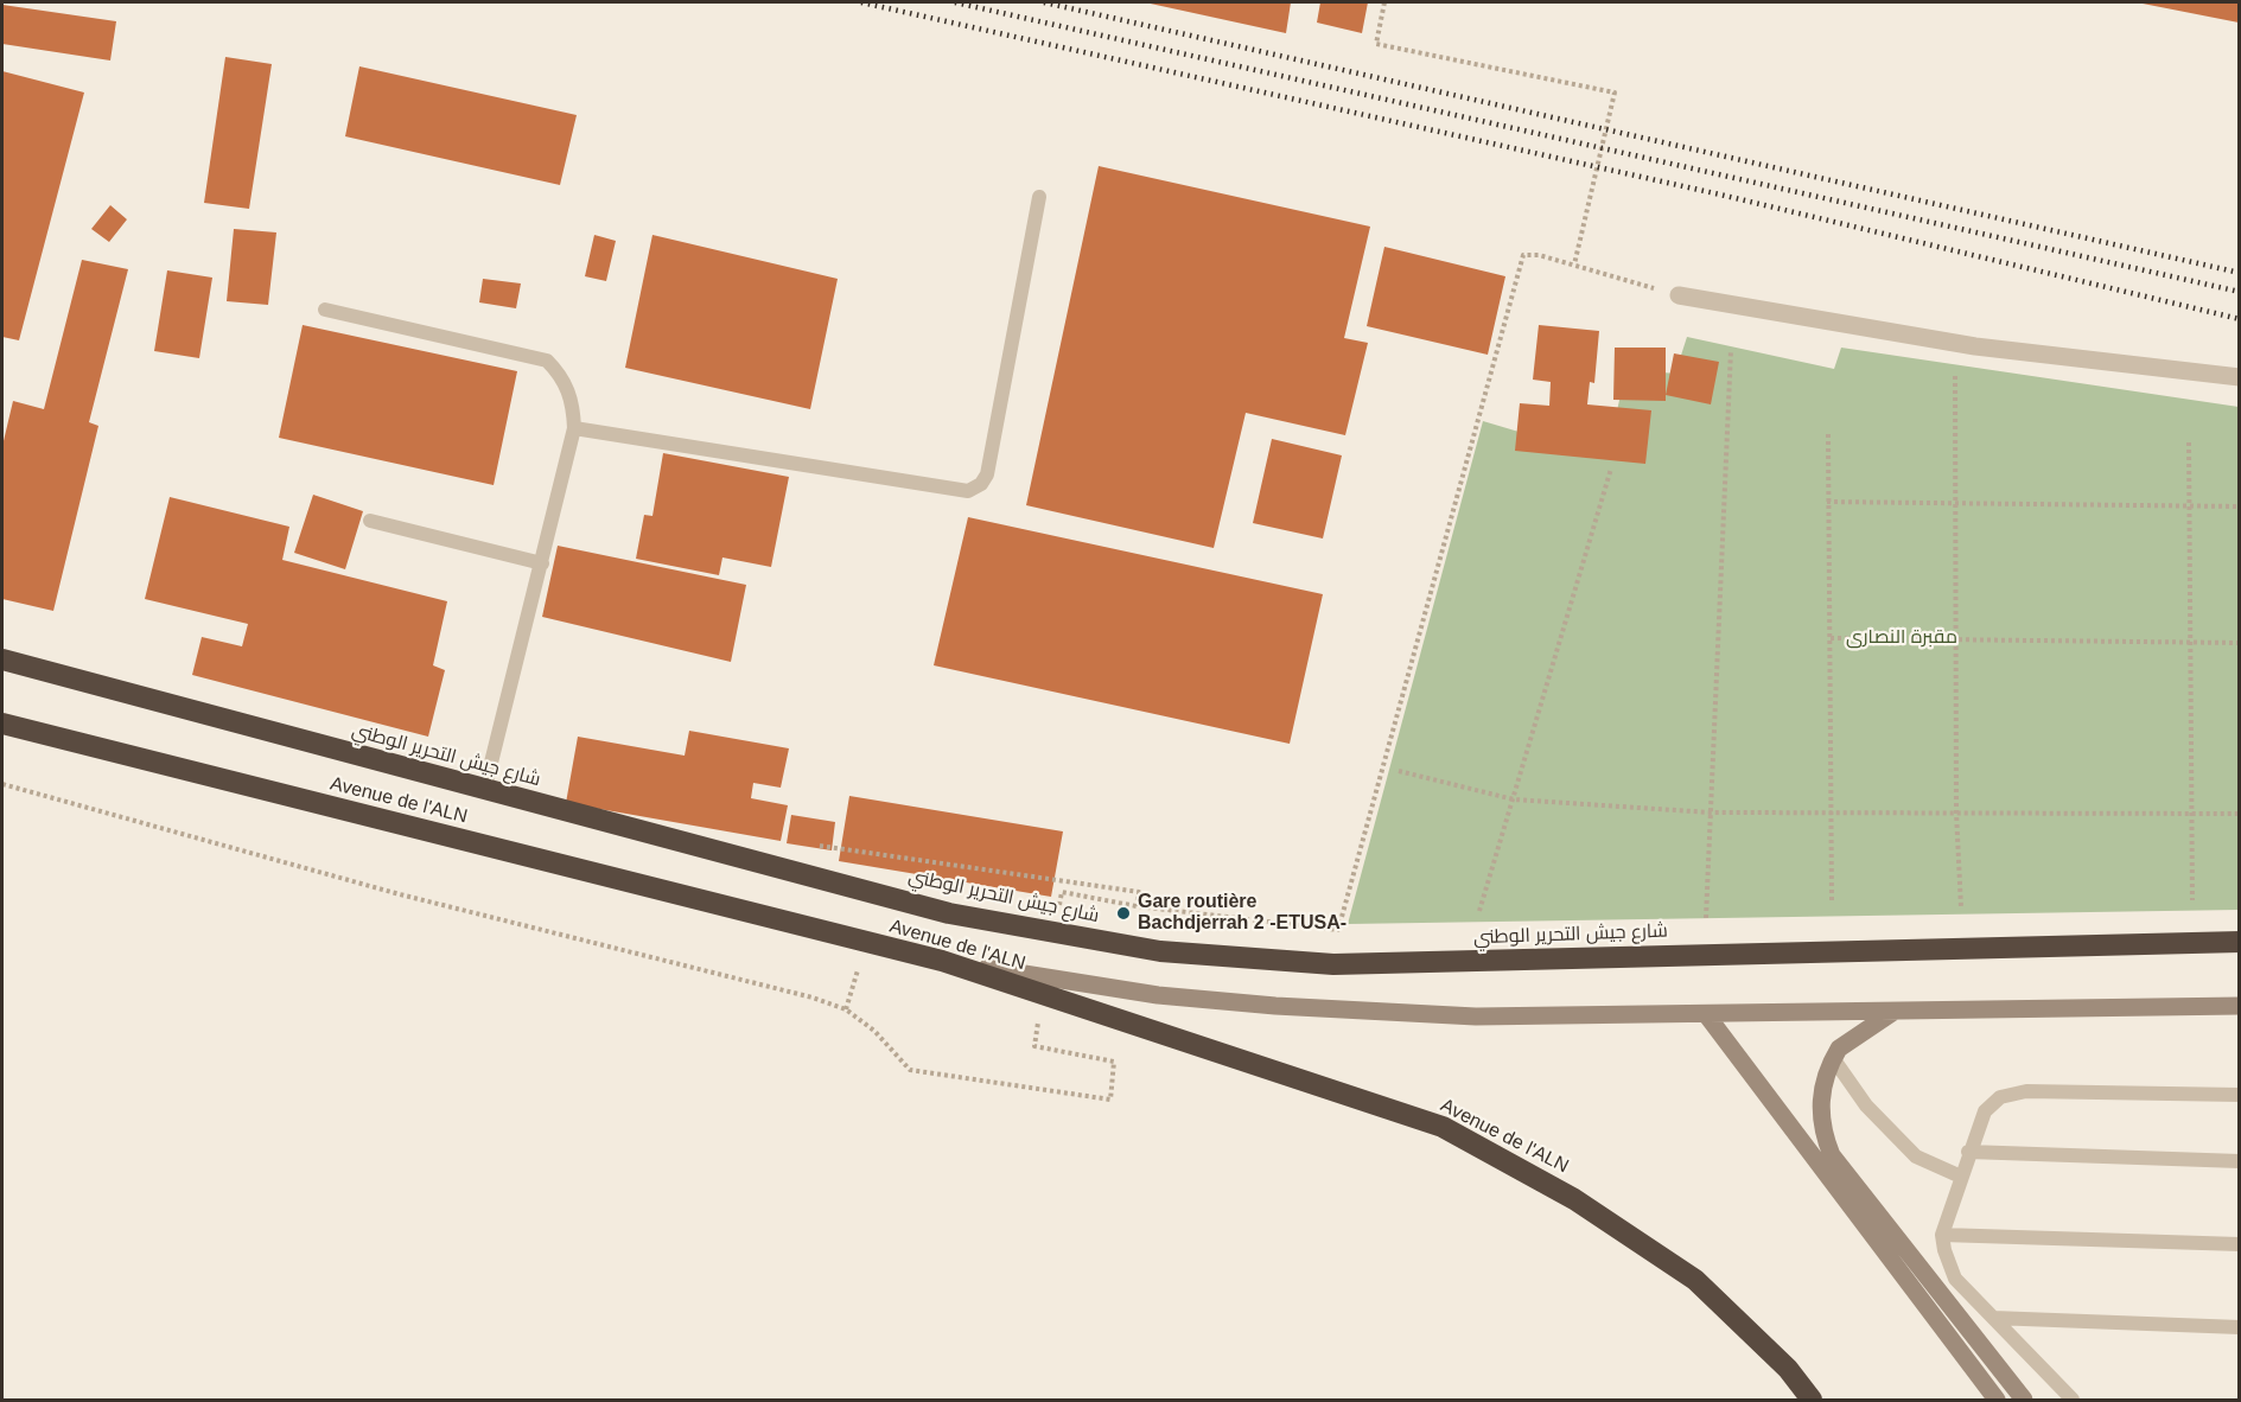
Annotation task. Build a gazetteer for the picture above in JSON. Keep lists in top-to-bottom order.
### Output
{
  "streets": {
    "highway": ["شارع جيش التحرير الوطني", "Avenue de l'ALN"]
  },
  "parks": ["مقبرة النصارى"],
  "places": ["Gare routière Bachdjerrah 2 -ETUSA-"]
}
